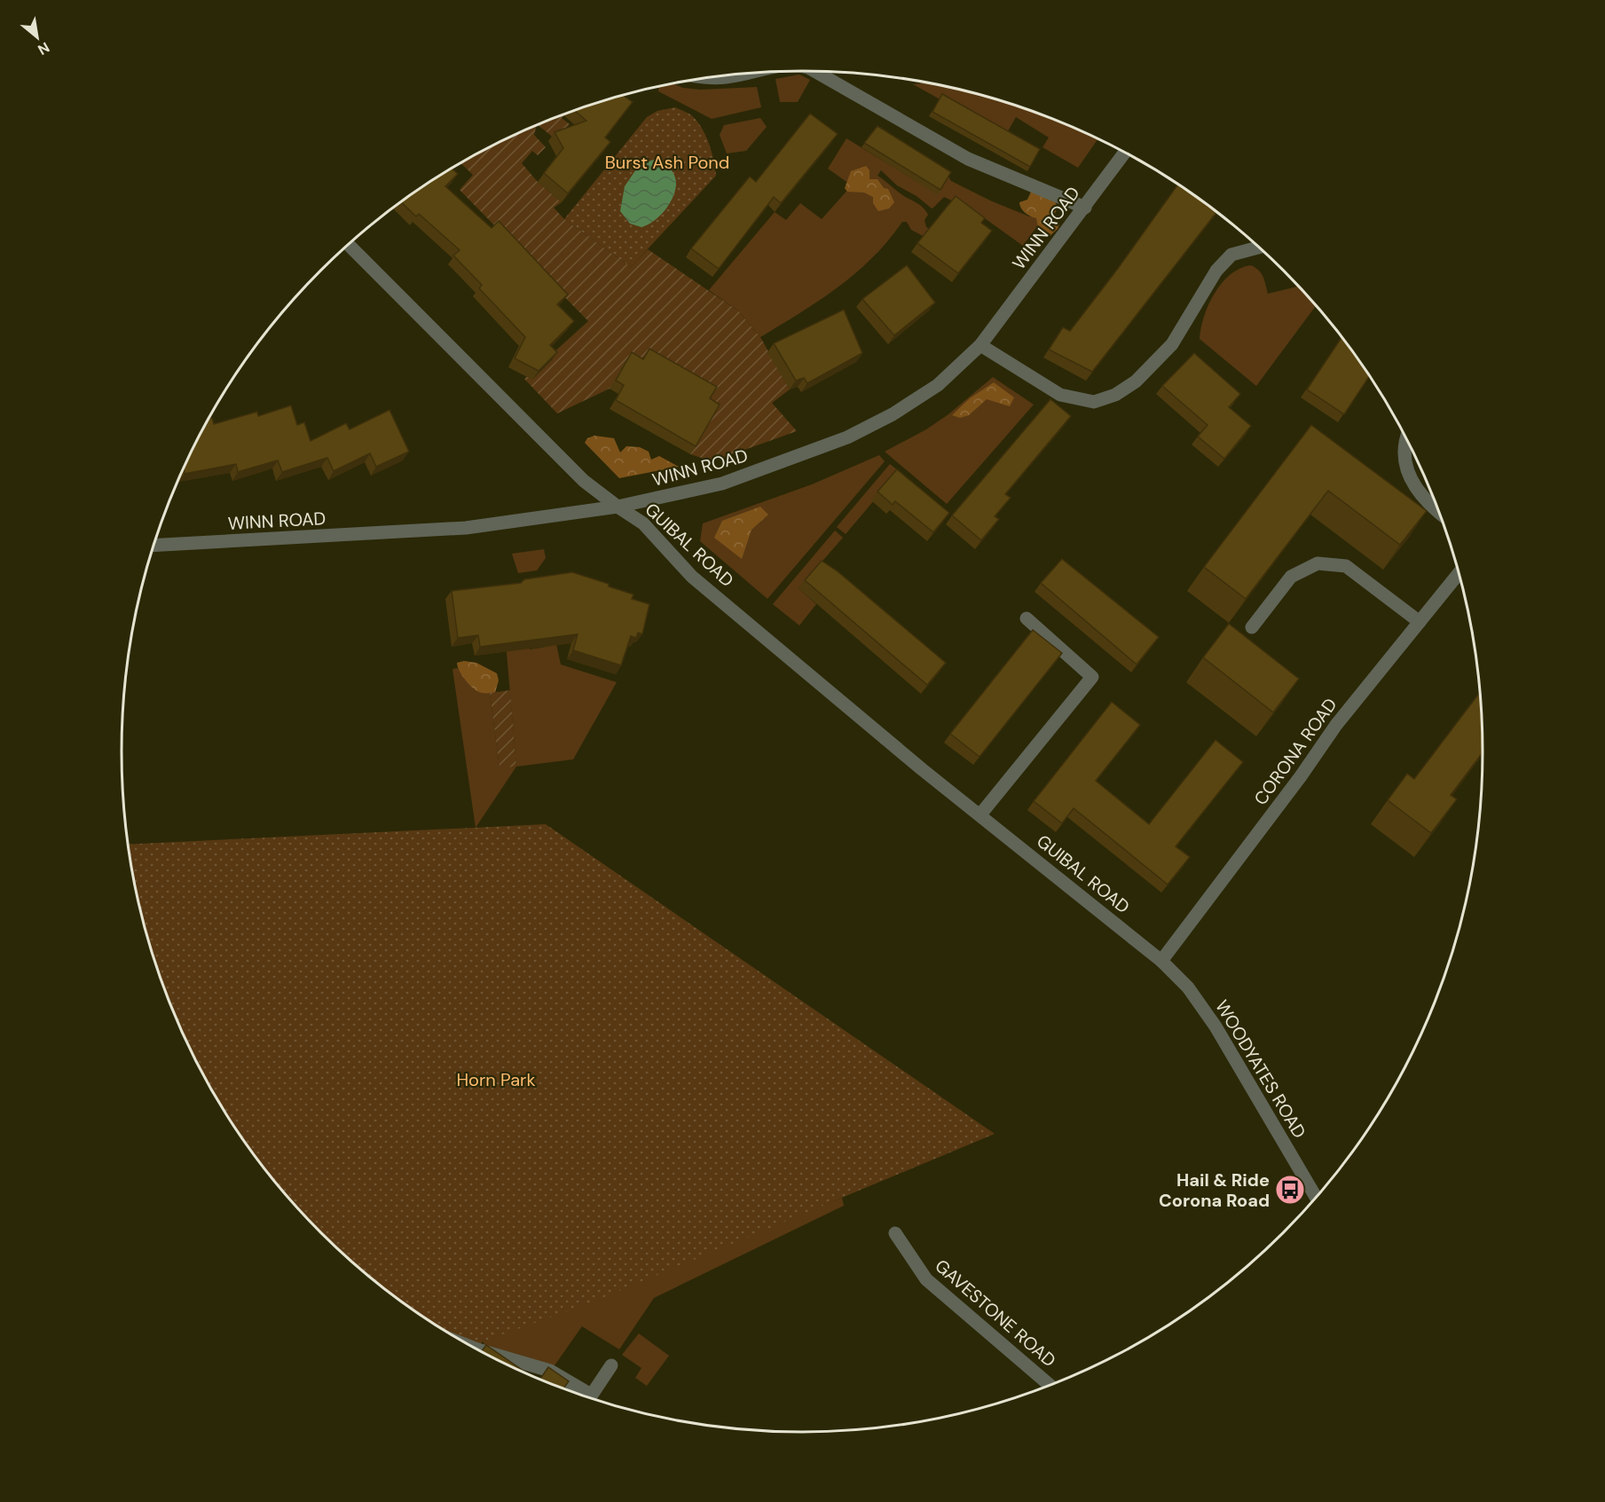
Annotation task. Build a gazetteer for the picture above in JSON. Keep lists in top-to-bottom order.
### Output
{
  "streets": {
    "street": [
      "WINN ROAD",
      "GUIBAL ROAD",
      "CORONA ROAD",
      "WOODYATES ROAD",
      "GAVESTONE ROAD"
    ]
  },
  "crossings": [
    ["WINN ROAD", "GUIBAL ROAD"],
    ["GUIBAL ROAD", "CORONA ROAD"],
    ["GUIBAL ROAD", "WOODYATES ROAD"],
    ["CORONA ROAD", "WOODYATES ROAD"]
  ],
  "parks": ["Burst Ash Pond", "Horn Park"],
  "places": {
    "bus stop": ["Hail & Ride Corona Road"]
  },
  "north": "bottom right"
}
